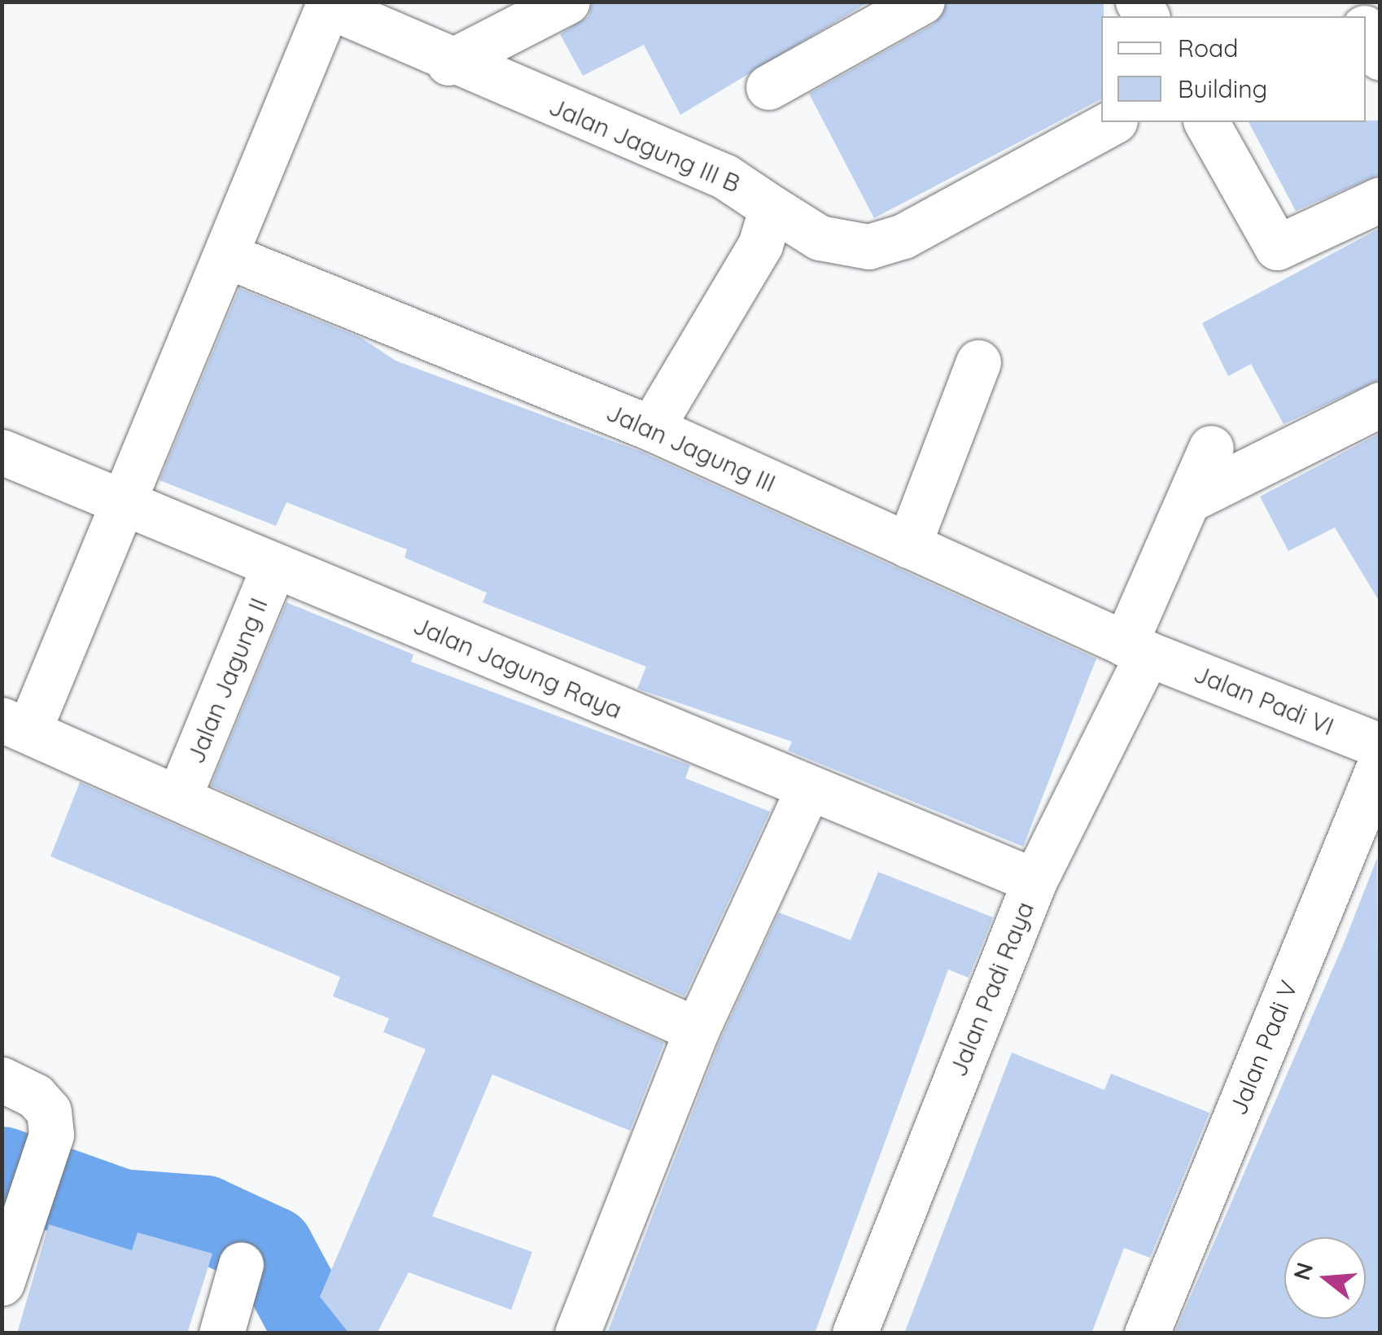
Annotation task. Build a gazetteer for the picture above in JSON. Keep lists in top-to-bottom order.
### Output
{
  "streets": {
    "street": [
      "Jalan Jagung III B",
      "Jalan Jagung III",
      "Jalan Jagung Raya",
      "Jalan Jagung II",
      "Jalan Padi VI",
      "Jalan Padi Raya",
      "Jalan Padi V"
    ]
  },
  "crossings": [
    ["Jalan Jagung III", "Jalan Padi VI"],
    ["Jalan Jagung III", "Jalan Padi Raya"],
    ["Jalan Jagung Raya", "Jalan Jagung II"],
    ["Jalan Jagung Raya", "Jalan Padi Raya"],
    ["Jalan Padi VI", "Jalan Padi Raya"]
  ],
  "legend": ["Road", "Building"],
  "north": "left"
}
